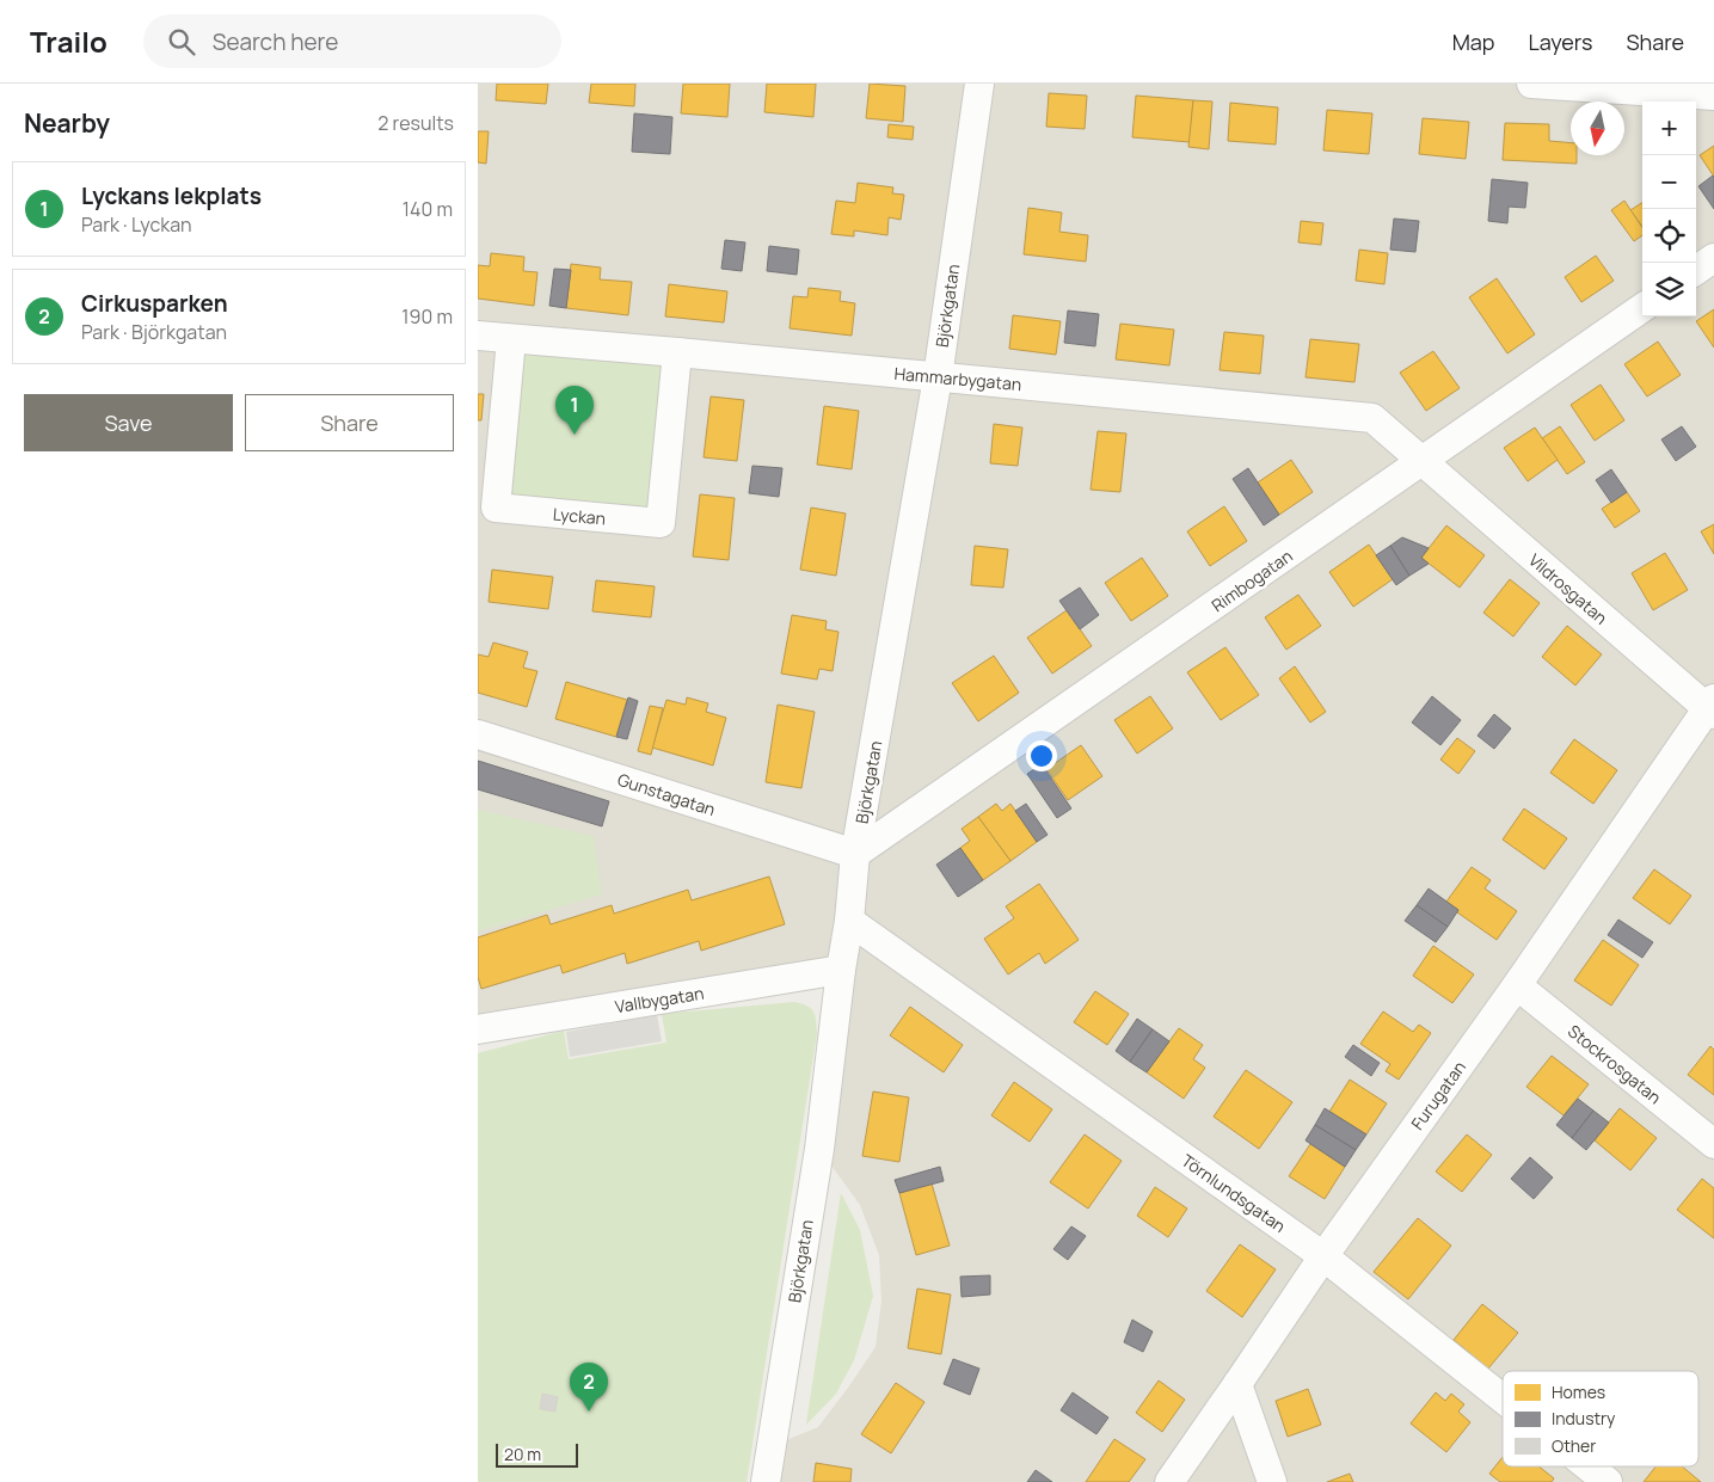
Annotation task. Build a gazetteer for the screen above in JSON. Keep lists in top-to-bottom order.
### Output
{
  "streets": {
    "street": [
      "Björkgatan",
      "Hammarbygatan",
      "Lyckan",
      "Rimbogatan",
      "Vildrosgatan",
      "Gunstagatan",
      "Vallbygatan",
      "Stockrosgatan",
      "Furugatan",
      "Törnlundsgatan"
    ]
  },
  "crossings": [
    ["Björkgatan", "Hammarbygatan"],
    ["Björkgatan", "Rimbogatan"],
    ["Björkgatan", "Gunstagatan"],
    ["Björkgatan", "Vallbygatan"],
    ["Björkgatan", "Törnlundsgatan"],
    ["Hammarbygatan", "Lyckan"],
    ["Hammarbygatan", "Rimbogatan"],
    ["Hammarbygatan", "Vildrosgatan"],
    ["Rimbogatan", "Vildrosgatan"],
    ["Rimbogatan", "Gunstagatan"],
    ["Vildrosgatan", "Furugatan"],
    ["Stockrosgatan", "Furugatan"],
    ["Furugatan", "Törnlundsgatan"]
  ],
  "legend": ["Homes", "Industry", "Other"],
  "scale_bar": "20 m",
  "north": "bottom",
  "page": {
    "header": "Trailo",
    "search": "Search here",
    "nav": ["Map", "Layers", "Share"],
    "heading": ["Nearby", "2 results"],
    "map_buttons": ["+", "−"],
    "list": [
      {
        "mark": "1",
        "name": "Lyckans lekplats",
        "note": "Park · Lyckan",
        "value": "140 m"
      },
      {
        "mark": "2",
        "name": "Cirkusparken",
        "note": "Park · Björkgatan",
        "value": "190 m"
      }
    ],
    "buttons": ["Save", "Share"],
    "pins": ["1", "2"],
    "scale": "20 m"
  }
}
